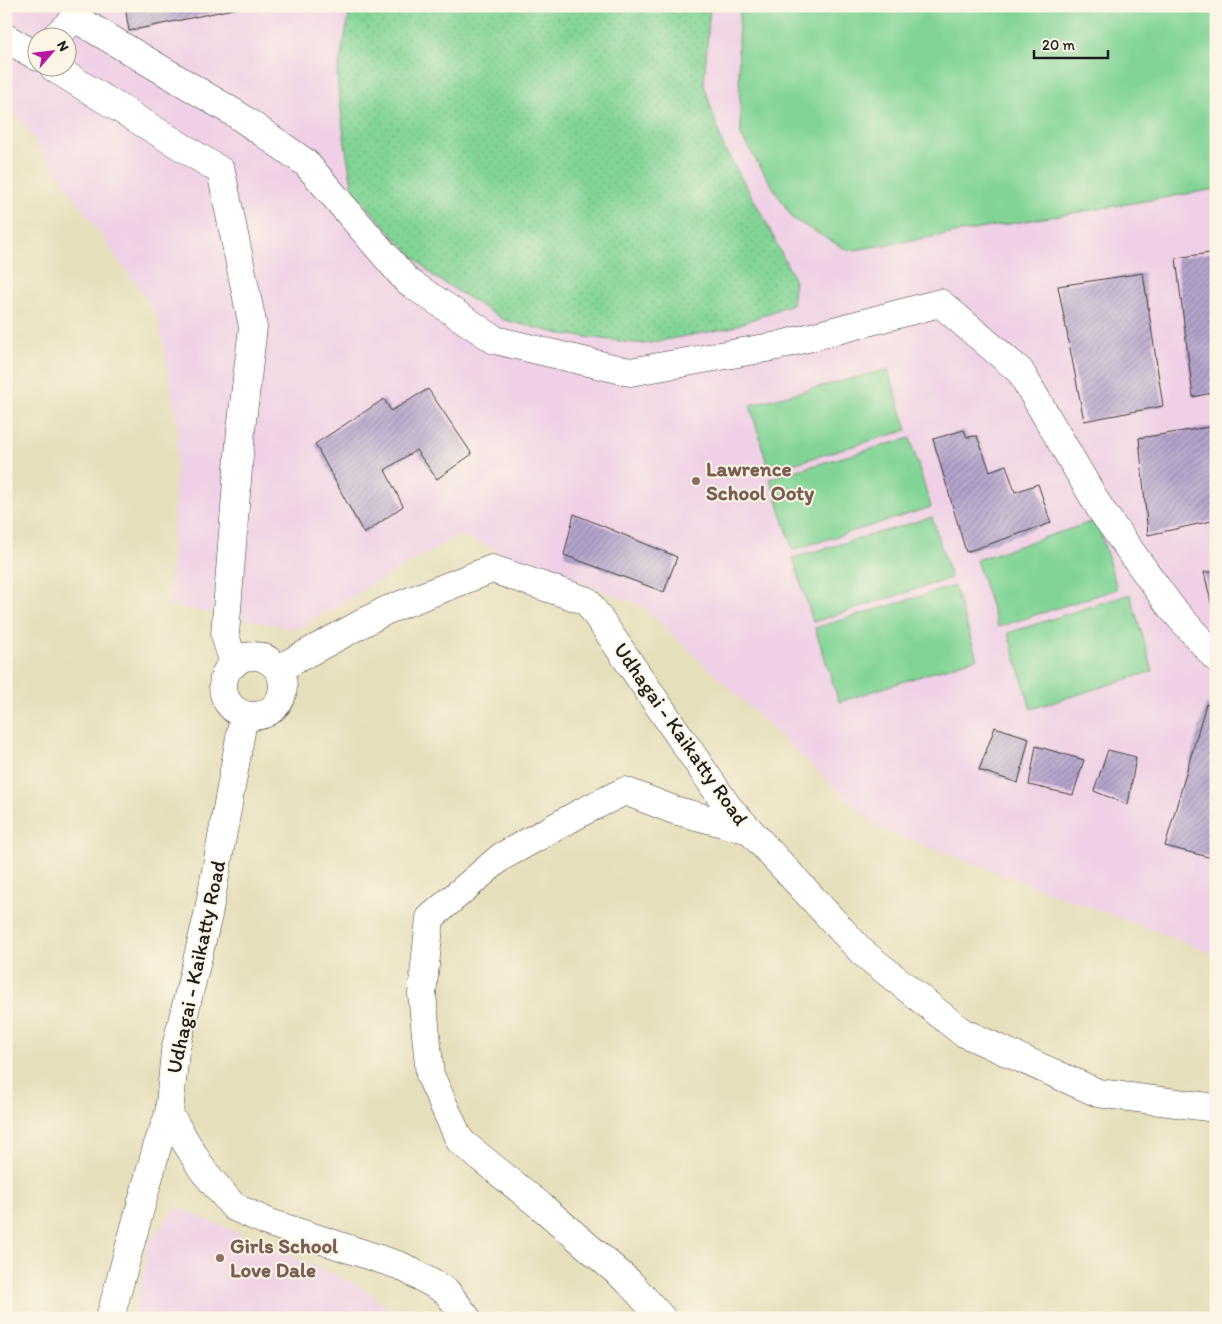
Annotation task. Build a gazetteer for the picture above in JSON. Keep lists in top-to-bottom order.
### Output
{
  "streets": {
    "street": ["Udhagai - Kaikatty Road"]
  },
  "places": ["Lawrence School Ooty", "Girls School Love Dale"],
  "scale_bar": "20 m",
  "north": "top right"
}
